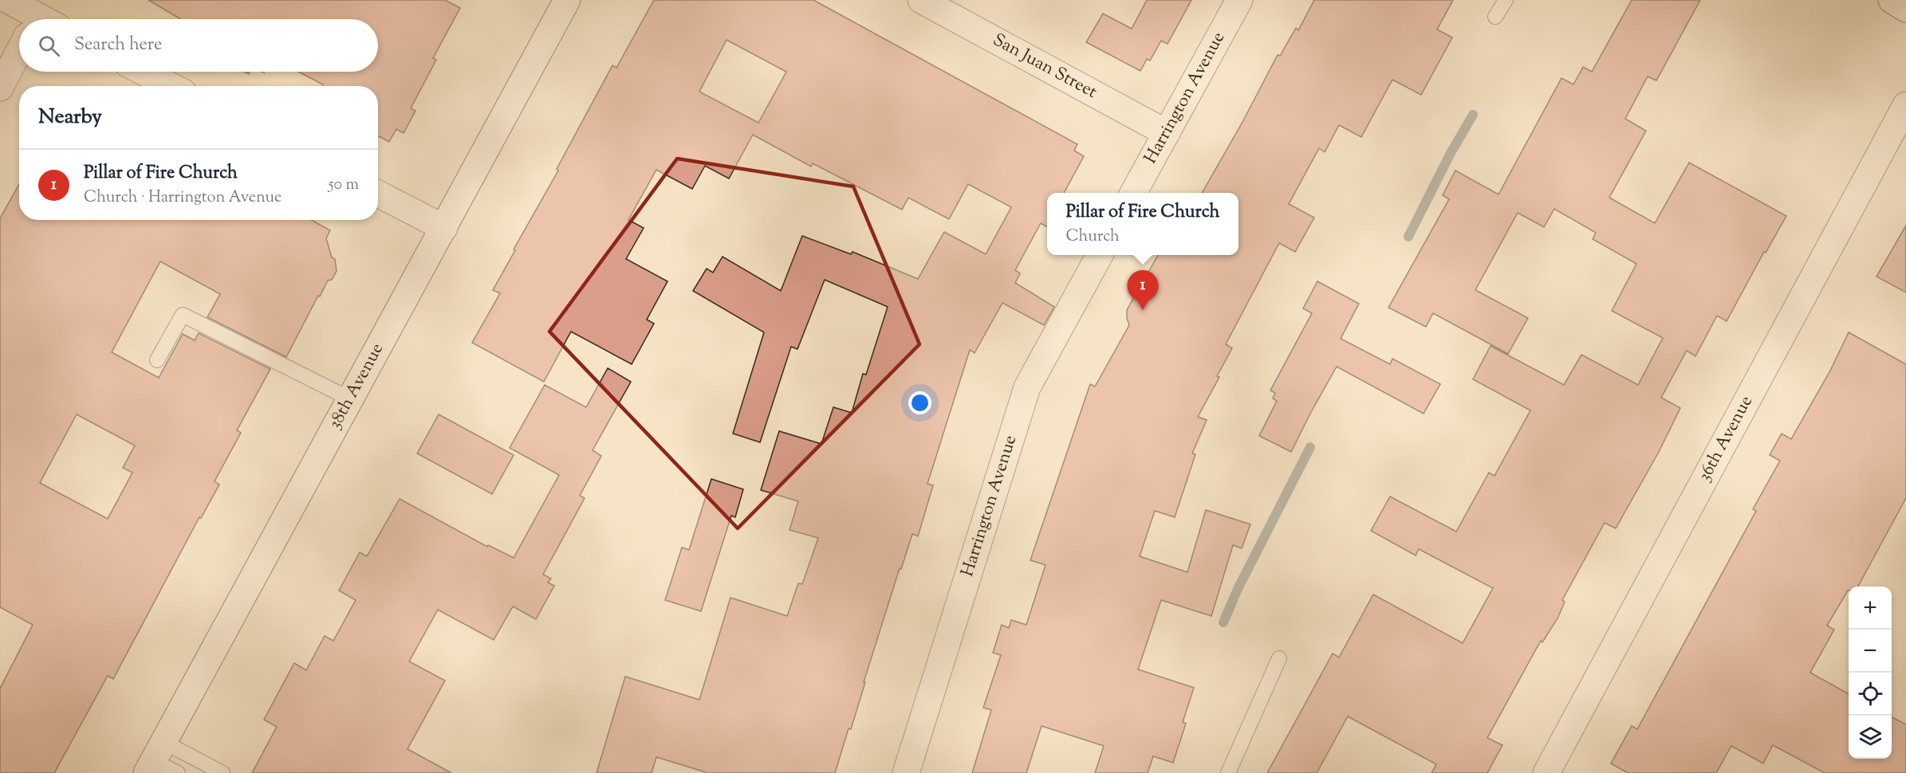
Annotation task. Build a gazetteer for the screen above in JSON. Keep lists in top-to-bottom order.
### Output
{
  "streets": {
    "street": [
      "San Juan Street",
      "Harrington Avenue",
      "38th Avenue",
      "36th Avenue"
    ]
  },
  "crossings": [
    ["San Juan Street", "Harrington Avenue"]
  ],
  "page": {
    "search": "Search here",
    "heading": "Nearby",
    "list": [
      {
        "mark": "1",
        "name": "Pillar of Fire Church",
        "note": "Church · Harrington Avenue",
        "value": "50 m"
      }
    ],
    "popup": ["Pillar of Fire Church", "Church"],
    "pins": "1",
    "map_buttons": ["+", "−"]
  }
}
